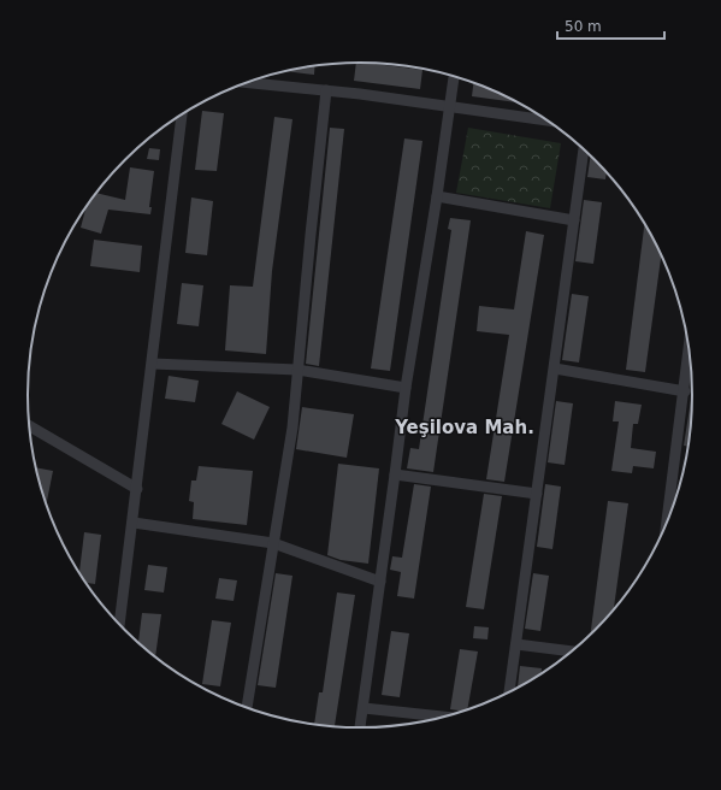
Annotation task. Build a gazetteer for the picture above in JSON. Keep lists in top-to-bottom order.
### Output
{
  "districts": ["Yeşilova Mah."],
  "scale_bar": "50 m"
}
